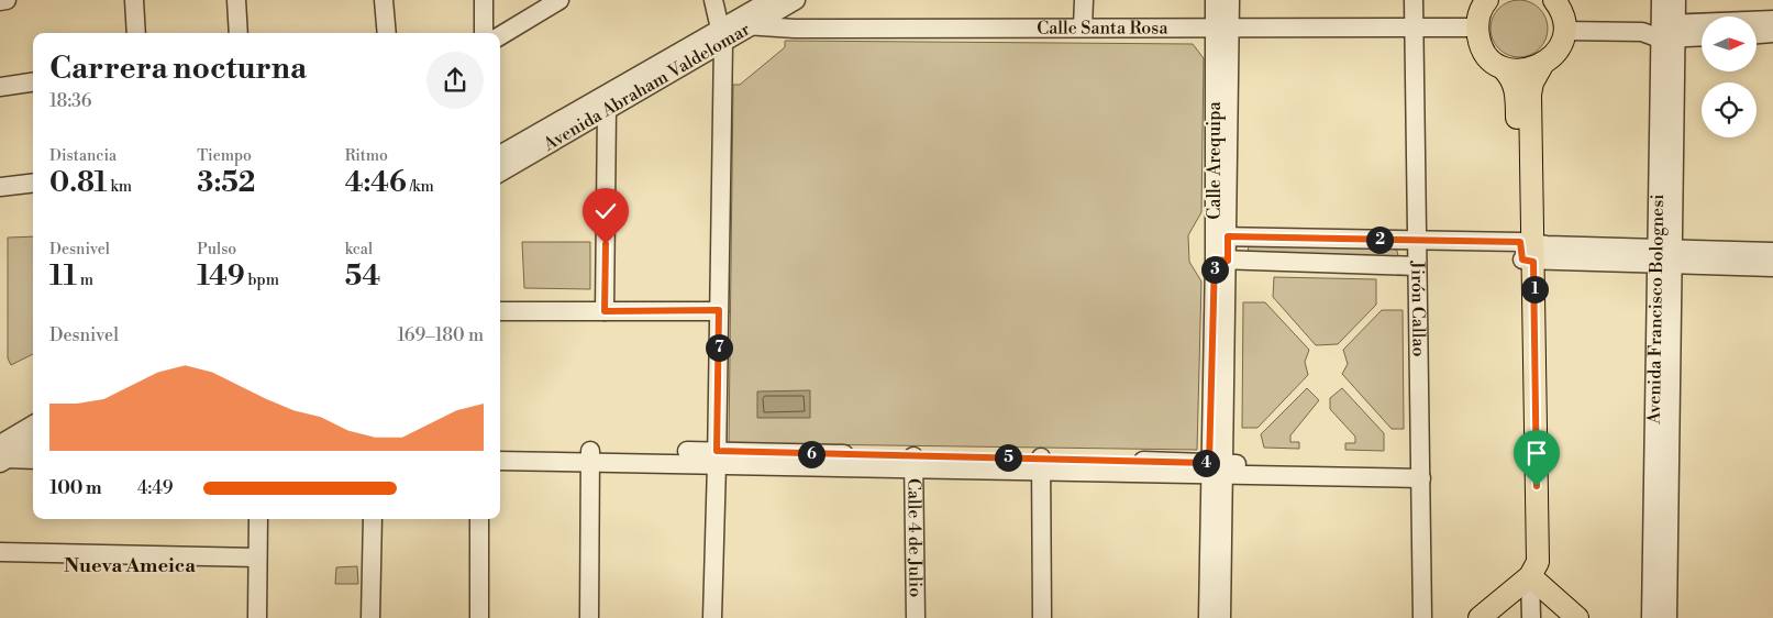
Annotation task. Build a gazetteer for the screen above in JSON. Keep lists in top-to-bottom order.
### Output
{
  "streets": {
    "street": [
      "Calle Santa Rosa",
      "Avenida Abraham Valdelomar",
      "Calle Arequipa",
      "Jirón Callao",
      "Avenida Francisco Bolognesi",
      "Calle 4 de Julio"
    ]
  },
  "crossings": [
    ["Calle Santa Rosa", "Avenida Abraham Valdelomar"],
    ["Calle Santa Rosa", "Calle Arequipa"],
    ["Calle Santa Rosa", "Jirón Callao"]
  ],
  "districts": ["Nueva Ameica"],
  "north": "right",
  "page": {
    "heading": ["Carrera nocturna", "18:36"],
    "stats": [
      ["Distancia", "0.81 km"],
      ["Tiempo", "3:52"],
      ["Ritmo", "4:46 /km"],
      ["Desnivel", "11 m"],
      ["Pulso", "149 bpm"],
      ["kcal", "54"]
    ],
    "pins": [
      "2",
      "3",
      "1",
      "7",
      "6",
      "5",
      "4"
    ],
    "chart": ["Desnivel", "169–180 m"],
    "list": [
      {
        "name": "100 m",
        "note": "4:49"
      }
    ]
  }
}
